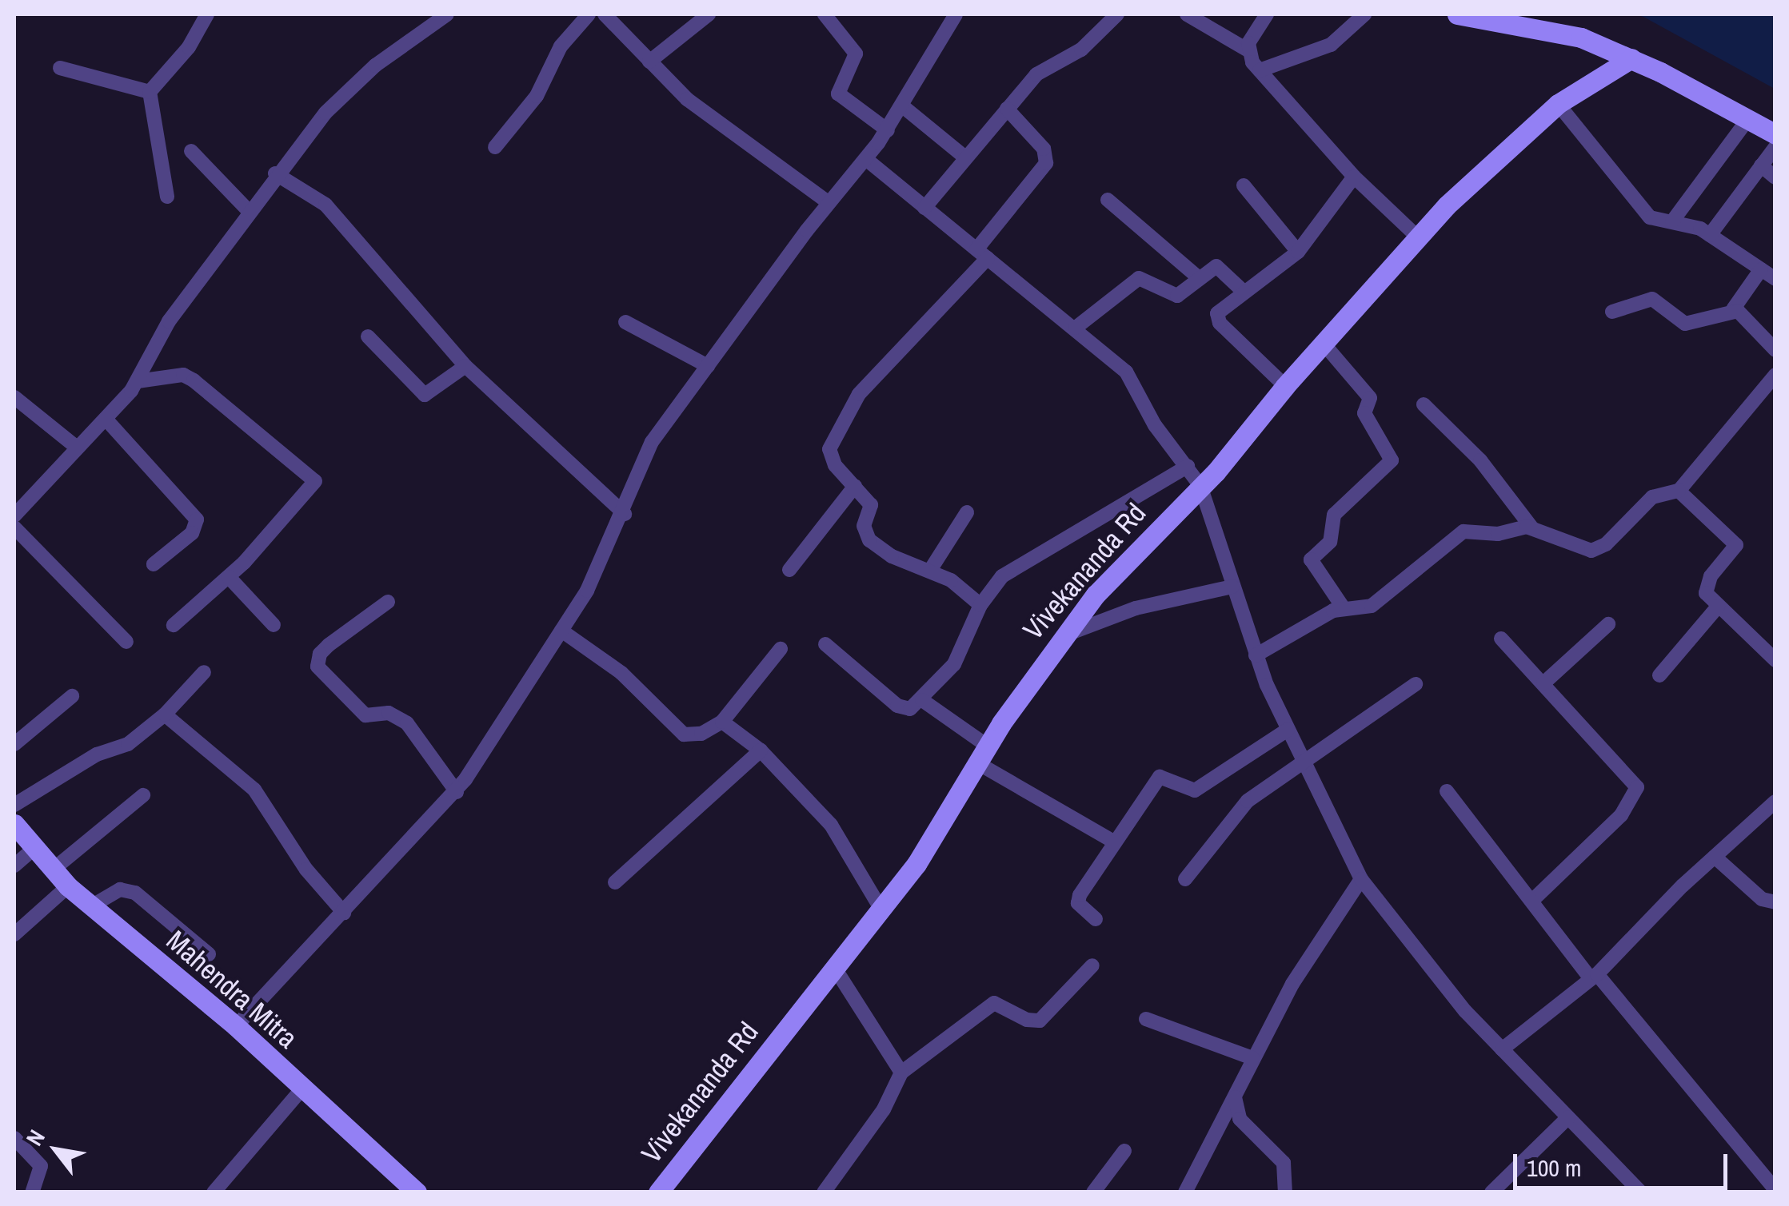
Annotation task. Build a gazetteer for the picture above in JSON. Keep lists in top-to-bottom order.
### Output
{
  "streets": {
    "street": ["Vivekananda Rd", "Mahendra Mitra"]
  },
  "scale_bar": "100 m",
  "north": "top left"
}
